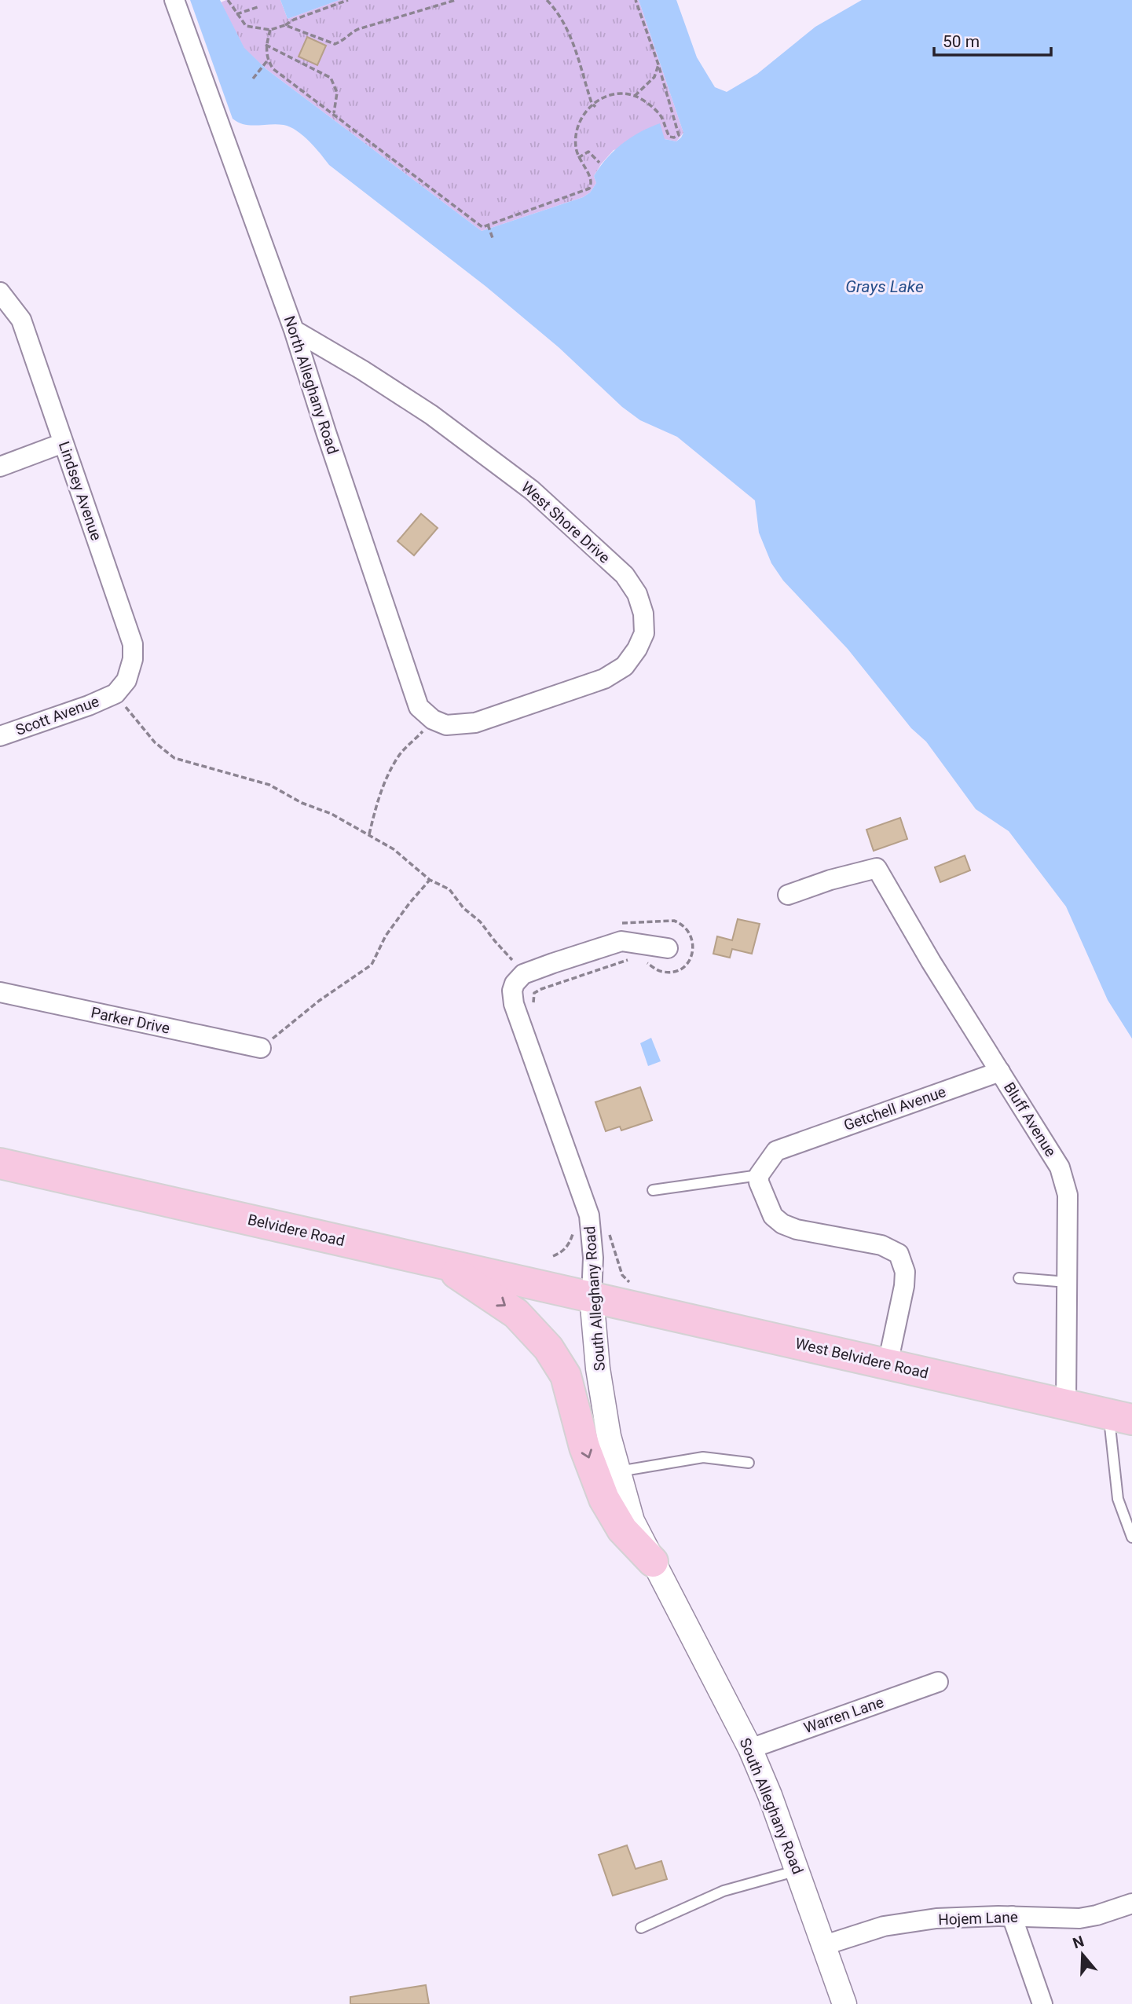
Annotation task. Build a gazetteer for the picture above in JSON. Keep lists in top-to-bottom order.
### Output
{
  "streets": {
    "main road": ["Belvidere Road", "West Belvidere Road"],
    "street": [
      "North Alleghany Road",
      "Lindsey Avenue",
      "West Shore Drive",
      "Scott Avenue",
      "Parker Drive",
      "Getchell Avenue",
      "Bluff Avenue",
      "South Alleghany Road",
      "Warren Lane",
      "Hojem Lane"
    ]
  },
  "crossings": [
    ["North Alleghany Road", "West Shore Drive"],
    ["Lindsey Avenue", "Scott Avenue"],
    ["Getchell Avenue", "Bluff Avenue"],
    ["Bluff Avenue", "West Belvidere Road"],
    ["Belvidere Road", "South Alleghany Road"],
    ["Belvidere Road", "West Belvidere Road"],
    ["South Alleghany Road", "West Belvidere Road"],
    ["South Alleghany Road", "Warren Lane"],
    ["South Alleghany Road", "Hojem Lane"]
  ],
  "water": ["Grays Lake"],
  "scale_bar": "50 m",
  "north": "top"
}
